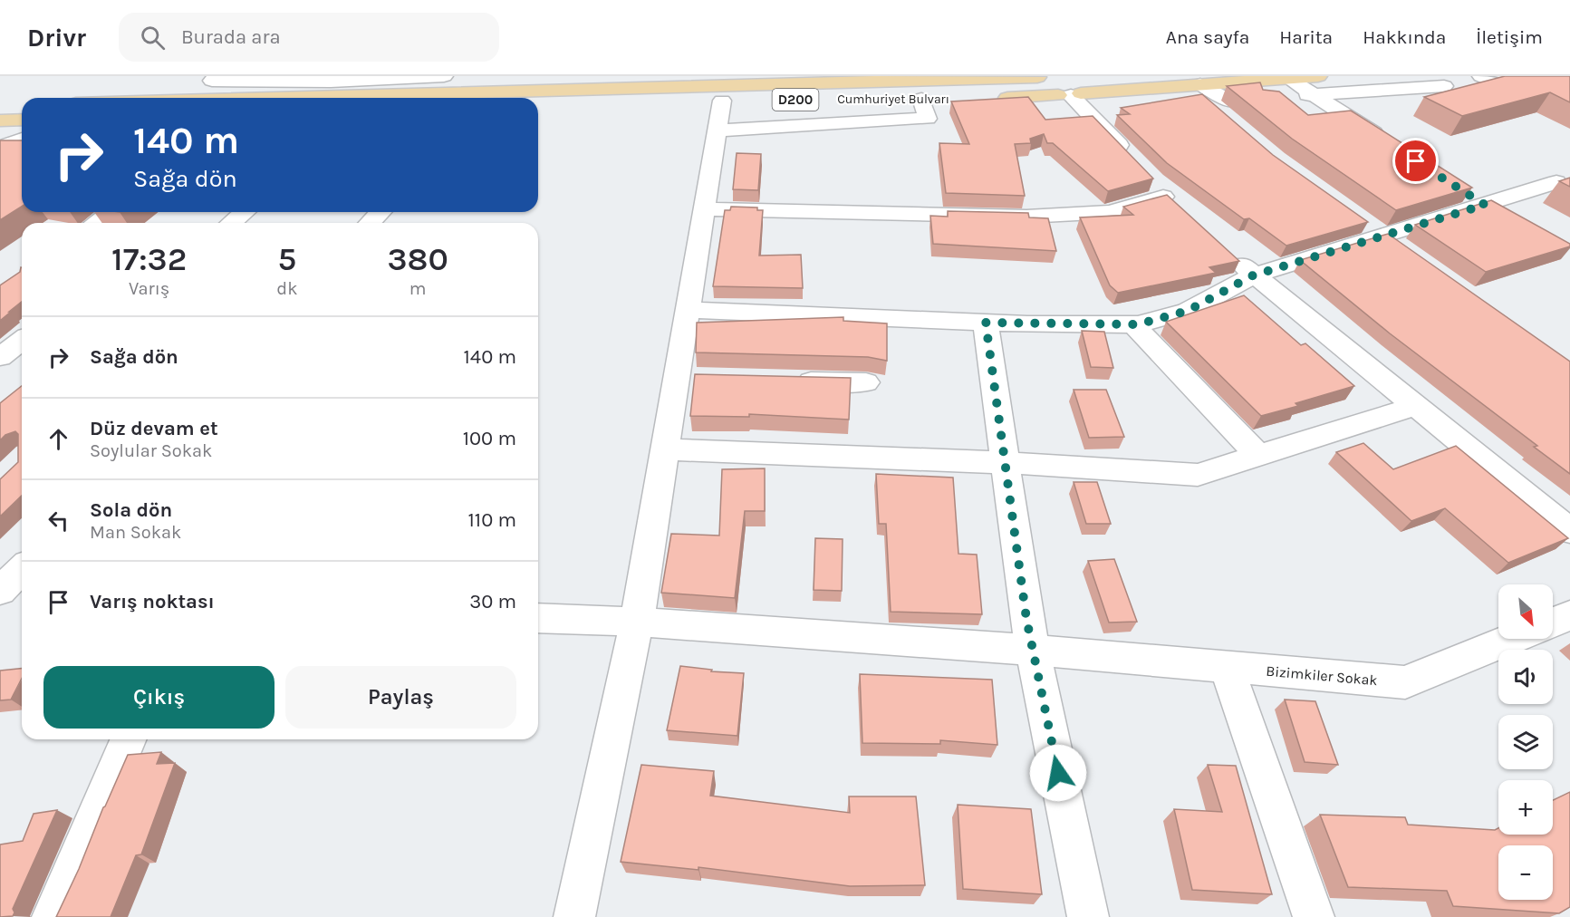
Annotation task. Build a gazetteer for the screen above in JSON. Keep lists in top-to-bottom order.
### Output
{
  "streets": {
    "main road": ["Cumhuriyet Bulvarı", "D200"],
    "street": ["Bizimkiler Sokak"]
  },
  "north": "bottom right",
  "page": {
    "header": "Drivr",
    "search": "Burada ara",
    "nav": [
      "Ana sayfa",
      "Harita",
      "Hakkında",
      "İletişim"
    ],
    "turn": ["140 m", "Sağa dön"],
    "eta": [
      "17:32",
      "Varış",
      "5",
      "dk",
      "380",
      "m"
    ],
    "list": [
      {
        "name": "Sağa dön",
        "value": "140 m"
      },
      {
        "name": "Düz devam et",
        "note": "Soylular Sokak",
        "value": "100 m"
      },
      {
        "name": "Sola dön",
        "note": "Man Sokak",
        "value": "110 m"
      },
      {
        "name": "Varış noktası",
        "value": "30 m"
      }
    ],
    "map_buttons": ["+", "−"],
    "buttons": ["Çıkış", "Paylaş"]
  }
}
